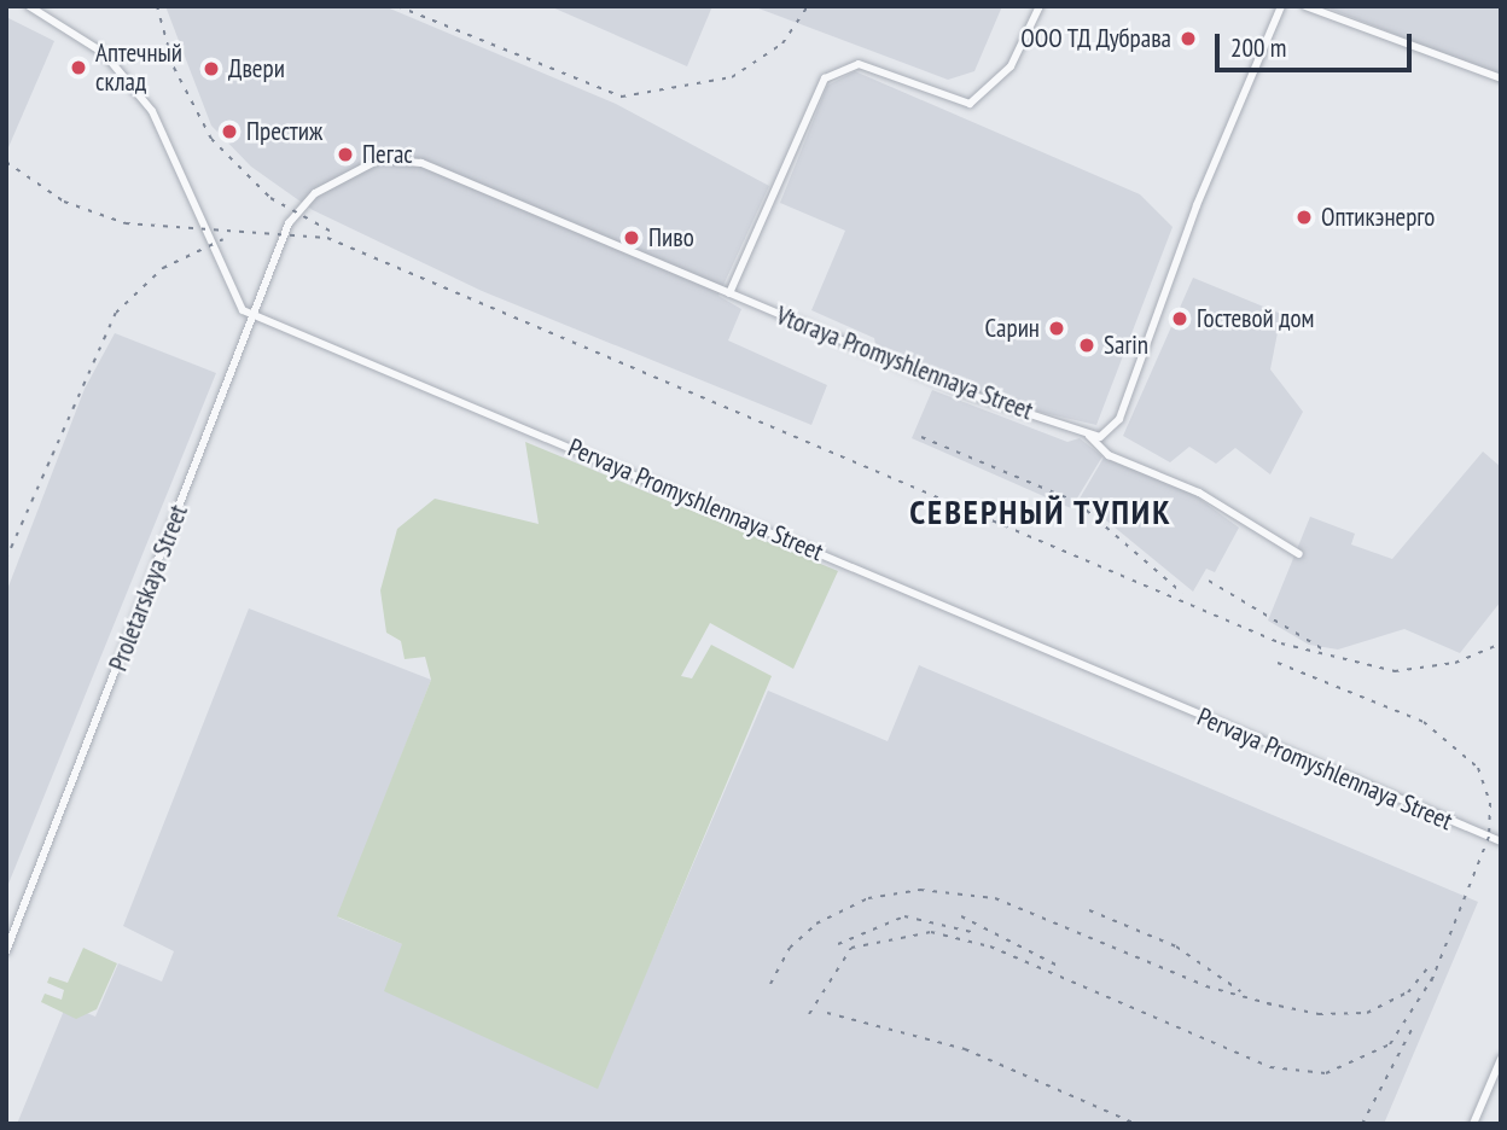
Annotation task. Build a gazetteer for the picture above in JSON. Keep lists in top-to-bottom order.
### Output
{
  "streets": {
    "street": ["Vtoraya Promyshlennaya Street", "Pervaya Promyshlennaya Street", "Proletarskaya Street"]
  },
  "crossings": [
    ["Vtoraya Promyshlennaya Street", "Proletarskaya Street"],
    ["Pervaya Promyshlennaya Street", "Proletarskaya Street"]
  ],
  "districts": ["СЕВЕРНЫЙ ТУПИК"],
  "places": [
    "ООО ТД Дубрава",
    "Аптечный склад",
    "Двери",
    "Престиж",
    "Пегас",
    "Оптикэнерго",
    "Пиво",
    "Гостевой дом",
    "Сарин",
    "Sarin"
  ],
  "scale_bar": "200 m"
}
